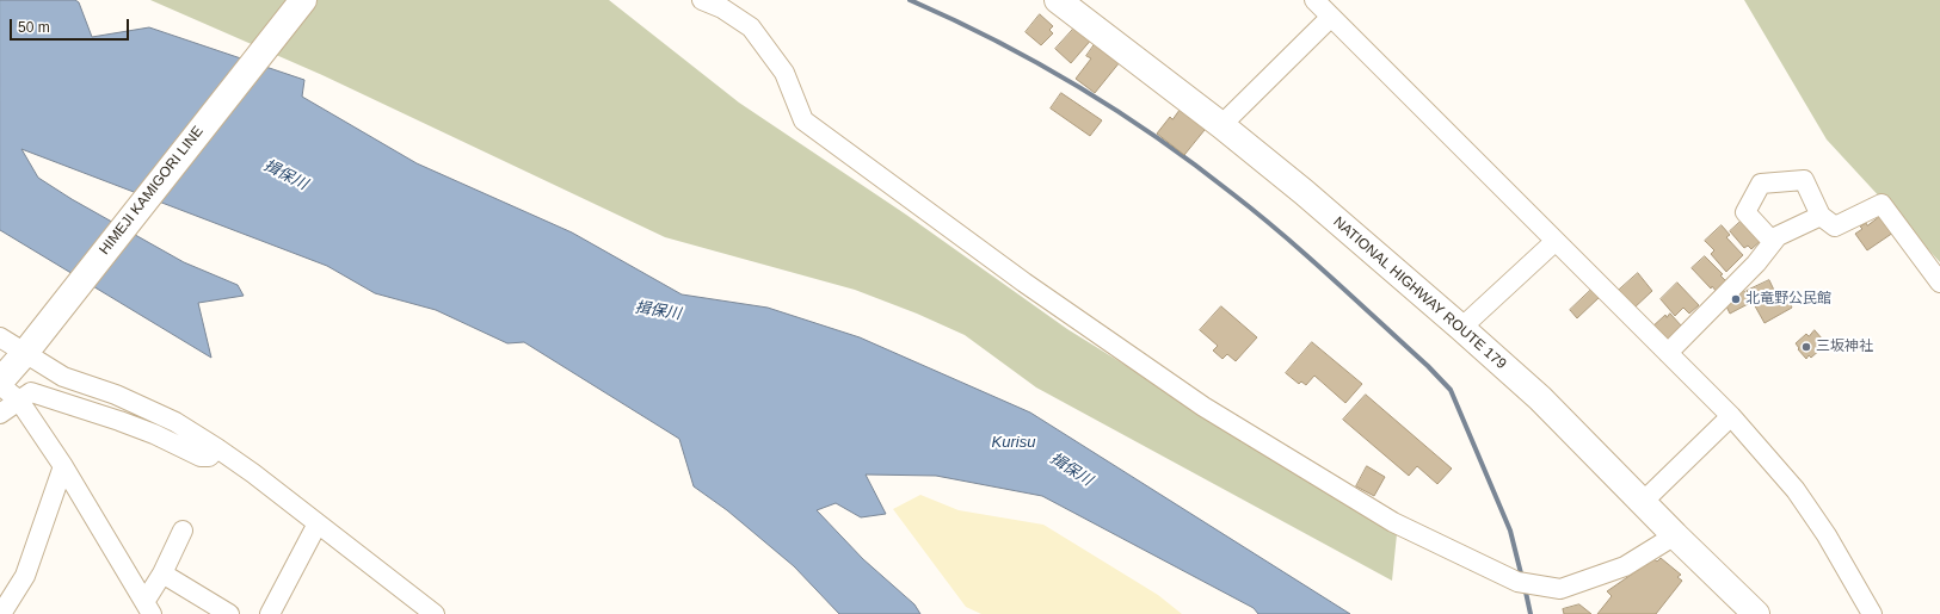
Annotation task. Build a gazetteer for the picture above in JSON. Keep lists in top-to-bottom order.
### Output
{
  "streets": {
    "main road": ["HIMEJI KAMIGORI LINE", "NATIONAL HIGHWAY ROUTE 179"]
  },
  "water": ["揖保川", "Kurisu"],
  "places": ["北竜野公民館", "三坂神社"],
  "scale_bar": "50 m"
}
